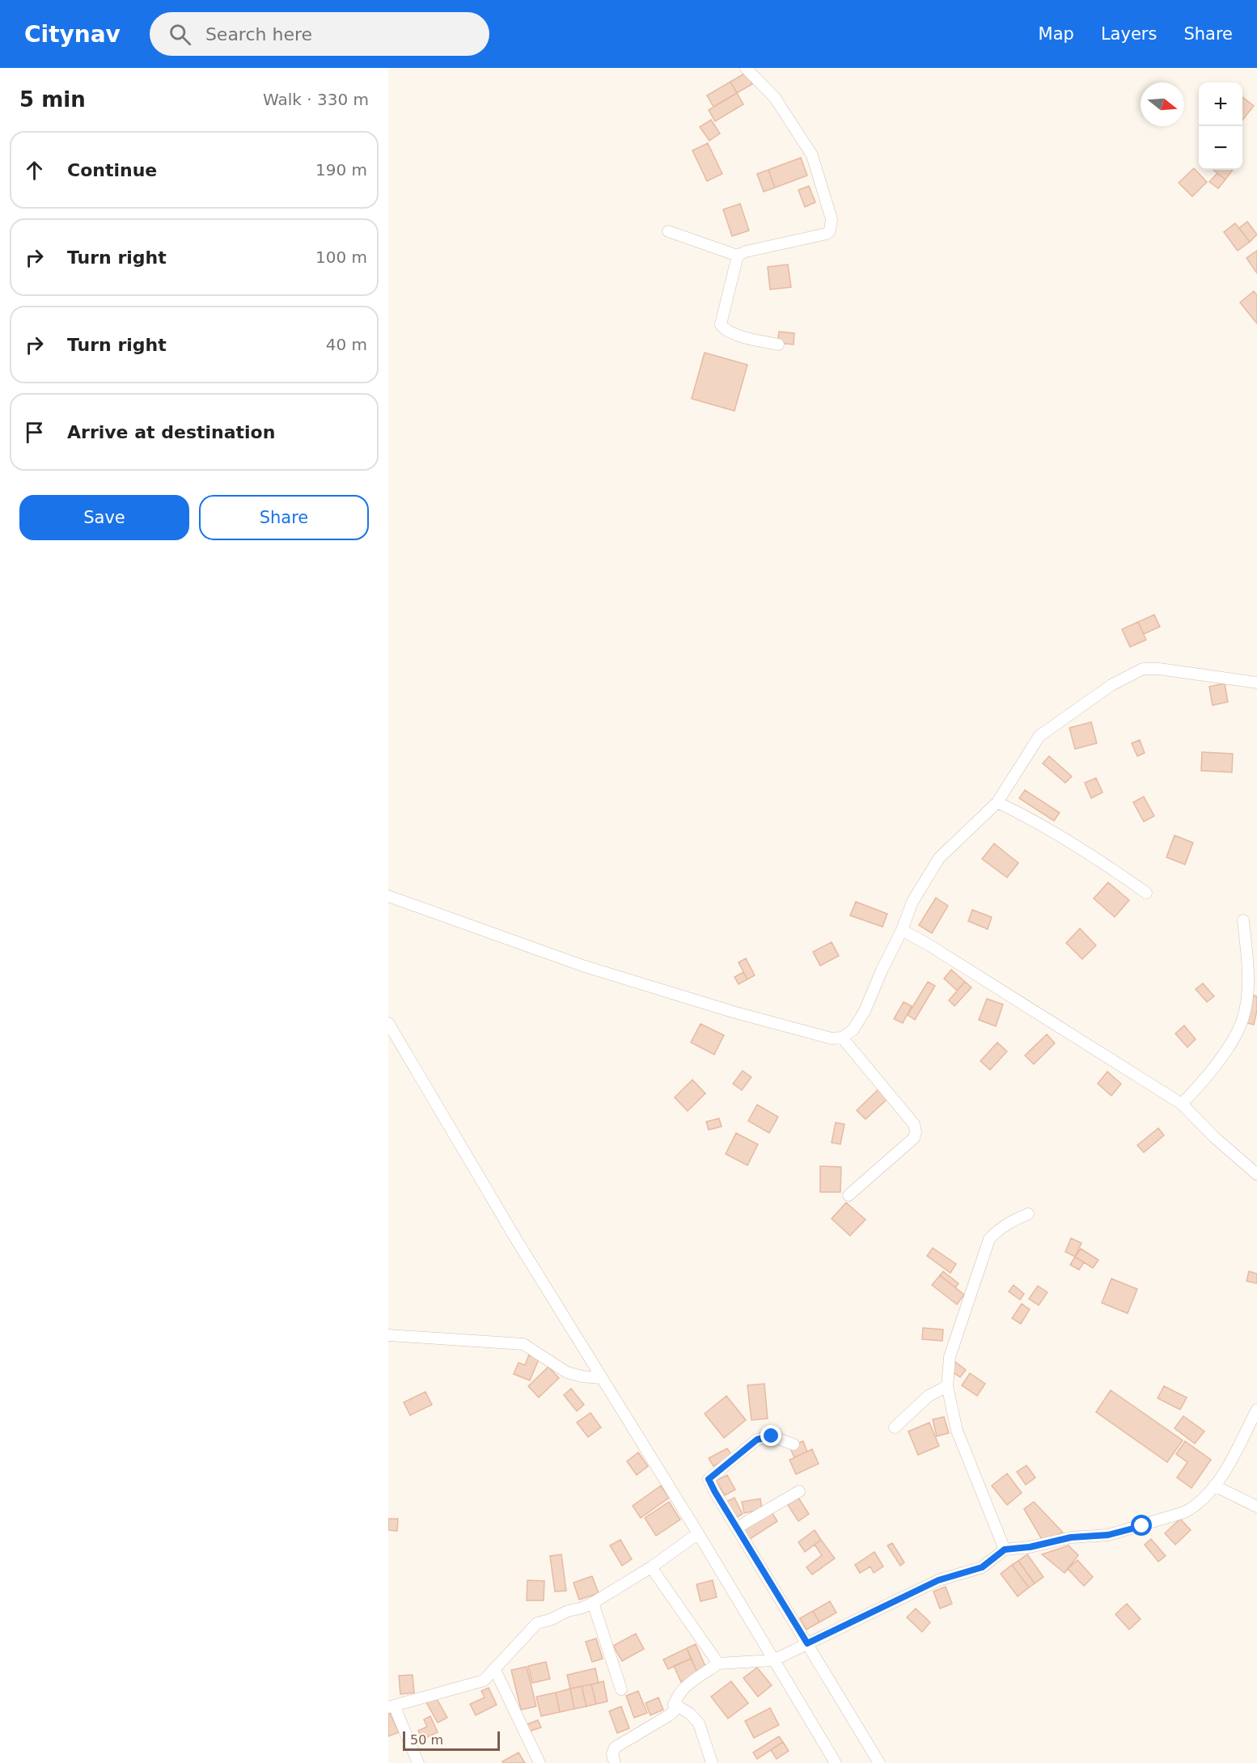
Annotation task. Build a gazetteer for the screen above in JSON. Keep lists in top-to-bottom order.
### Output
{
  "scale_bar": "50 m",
  "north": "right",
  "page": {
    "header": "Citynav",
    "search": "Search here",
    "nav": ["Map", "Layers", "Share"],
    "heading": ["5 min", "Walk · 330 m"],
    "map_buttons": ["+", "−"],
    "list": [
      ["Continue", "190 m"],
      ["Turn right", "100 m"],
      ["Turn right", "40 m"],
      "Arrive at destination"
    ],
    "buttons": ["Save", "Share"],
    "scale": "50 m"
  }
}
